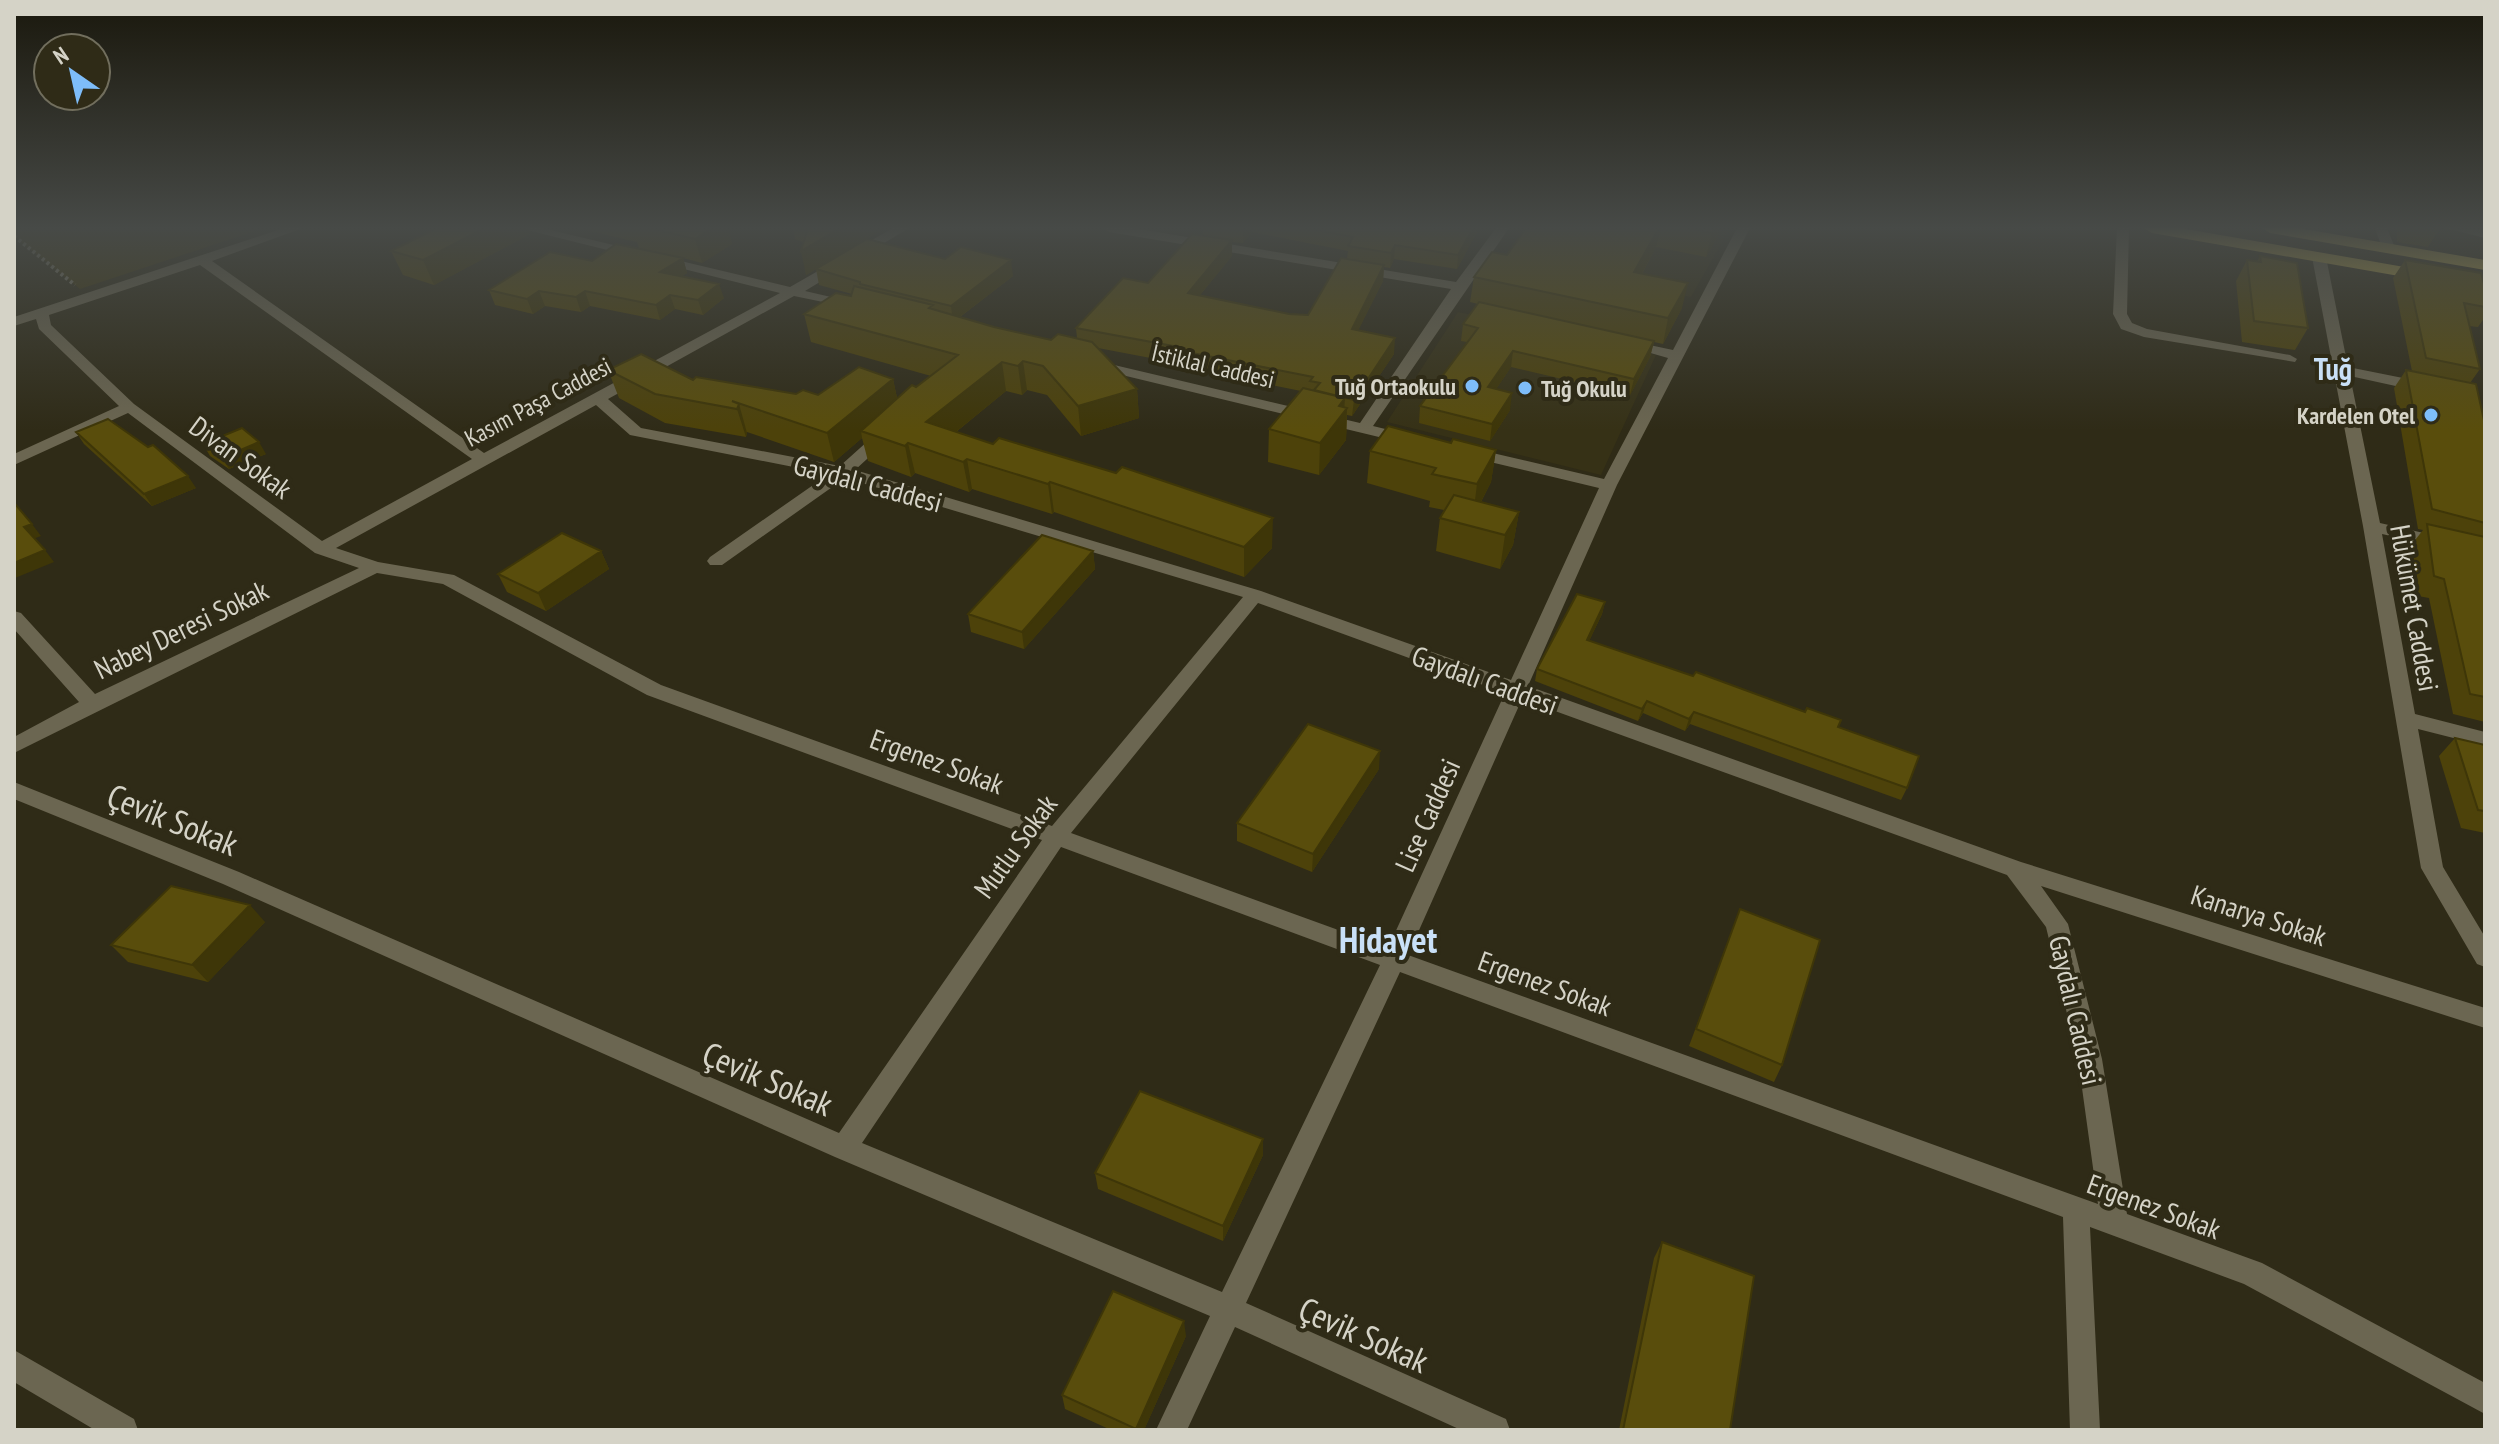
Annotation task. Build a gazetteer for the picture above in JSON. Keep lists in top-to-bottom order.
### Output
{
  "streets": {
    "street": [
      "İstiklal Caddesi",
      "Kasım Paşa Caddesi",
      "Divan Sokak",
      "Gaydalı Caddesi",
      "Hükümet Caddesi",
      "Nabey Deresi Sokak",
      "Ergenez Sokak",
      "Lise Caddesi",
      "Çevik Sokak",
      "Mutlu Sokak",
      "Kanarya Sokak"
    ]
  },
  "crossings": [
    ["Kasım Paşa Caddesi", "Divan Sokak"],
    ["Kasım Paşa Caddesi", "Gaydalı Caddesi"],
    ["Divan Sokak", "Nabey Deresi Sokak"],
    ["Divan Sokak", "Ergenez Sokak"],
    ["Gaydalı Caddesi", "Ergenez Sokak"],
    ["Gaydalı Caddesi", "Lise Caddesi"],
    ["Gaydalı Caddesi", "Mutlu Sokak"],
    ["Gaydalı Caddesi", "Kanarya Sokak"],
    ["Ergenez Sokak", "Lise Caddesi"],
    ["Ergenez Sokak", "Mutlu Sokak"],
    ["Lise Caddesi", "Çevik Sokak"],
    ["Çevik Sokak", "Mutlu Sokak"]
  ],
  "districts": ["Tuğ", "Hidayet"],
  "places": ["Tuğ Ortaokulu", "Tuğ Okulu", "Kardelen Otel"],
  "north": "top left"
}
